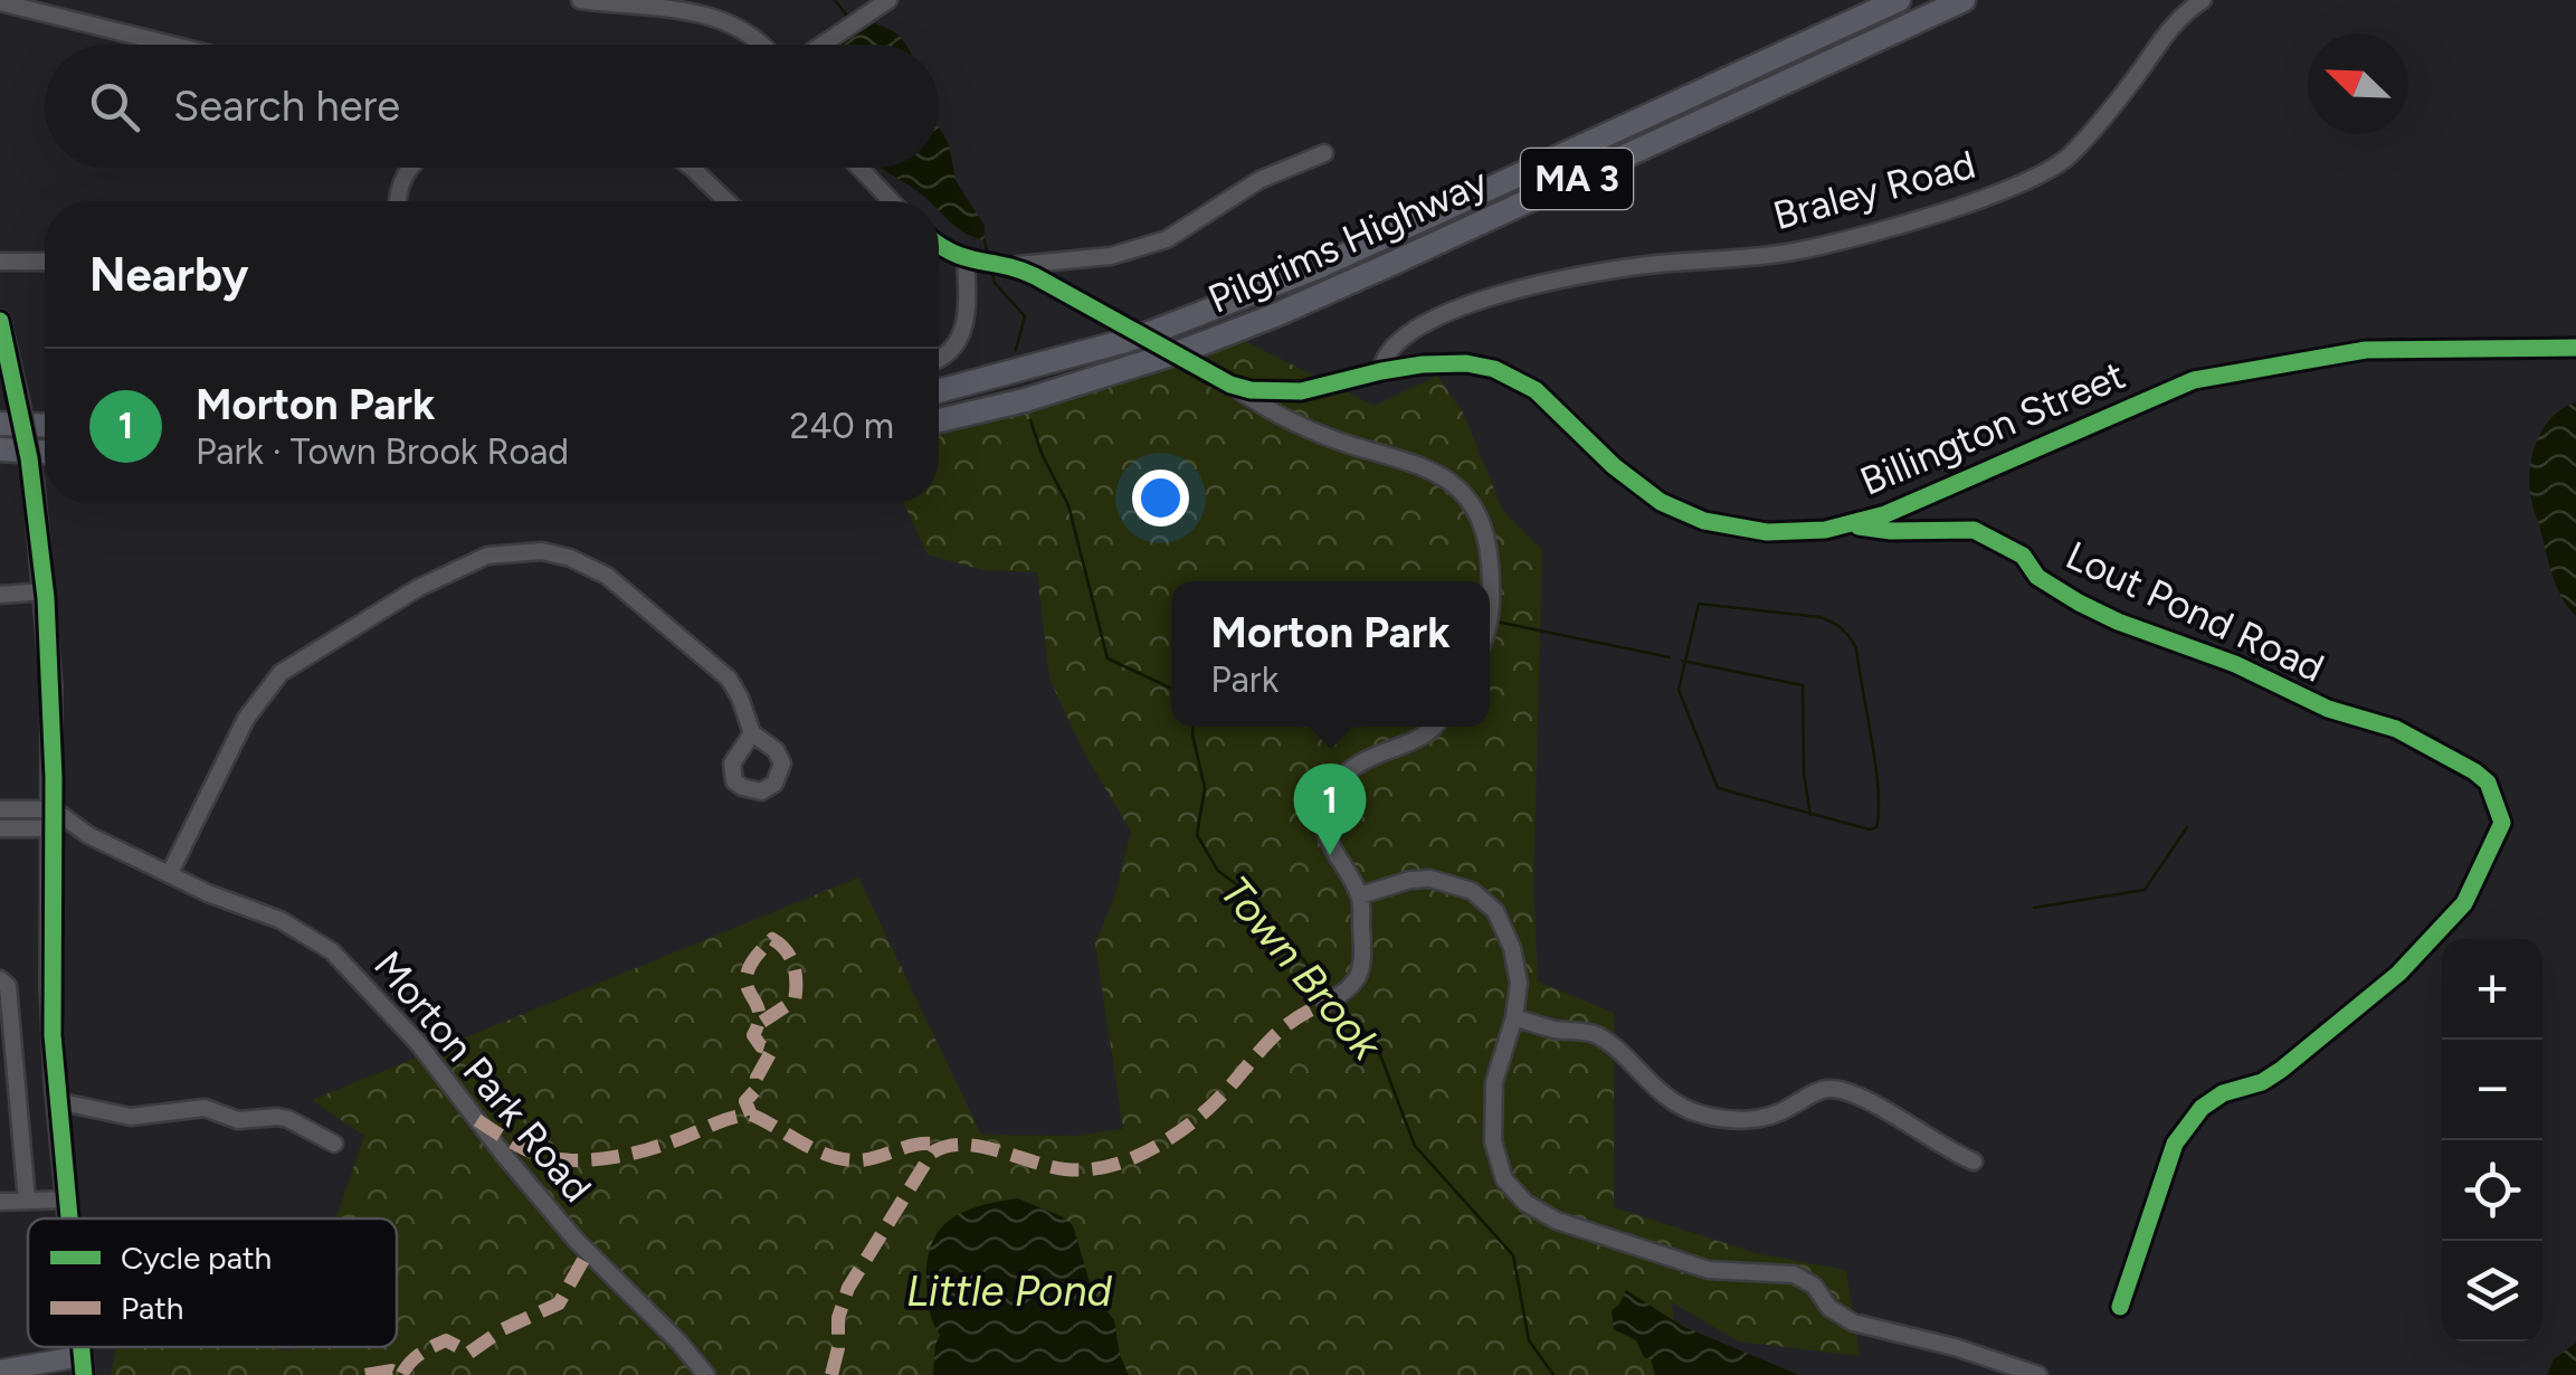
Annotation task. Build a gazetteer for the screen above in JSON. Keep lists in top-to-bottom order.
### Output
{
  "streets": {
    "highway": ["MA 3", "Pilgrims Highway"],
    "street": [
      "Braley Road",
      "Billington Street",
      "Lout Pond Road",
      "Morton Park Road"
    ]
  },
  "crossings": [
    ["Braley Road", "Billington Street"],
    ["Billington Street", "Lout Pond Road"]
  ],
  "water": ["Town Brook", "Little Pond"],
  "legend": ["Cycle path", "Path"],
  "north": "top left",
  "page": {
    "search": "Search here",
    "heading": "Nearby",
    "list": [
      {
        "mark": "1",
        "name": "Morton Park",
        "note": "Park · Town Brook Road",
        "value": "240 m"
      }
    ],
    "popup": ["Morton Park", "Park"],
    "pins": "1",
    "map_buttons": ["+", "−"]
  }
}
